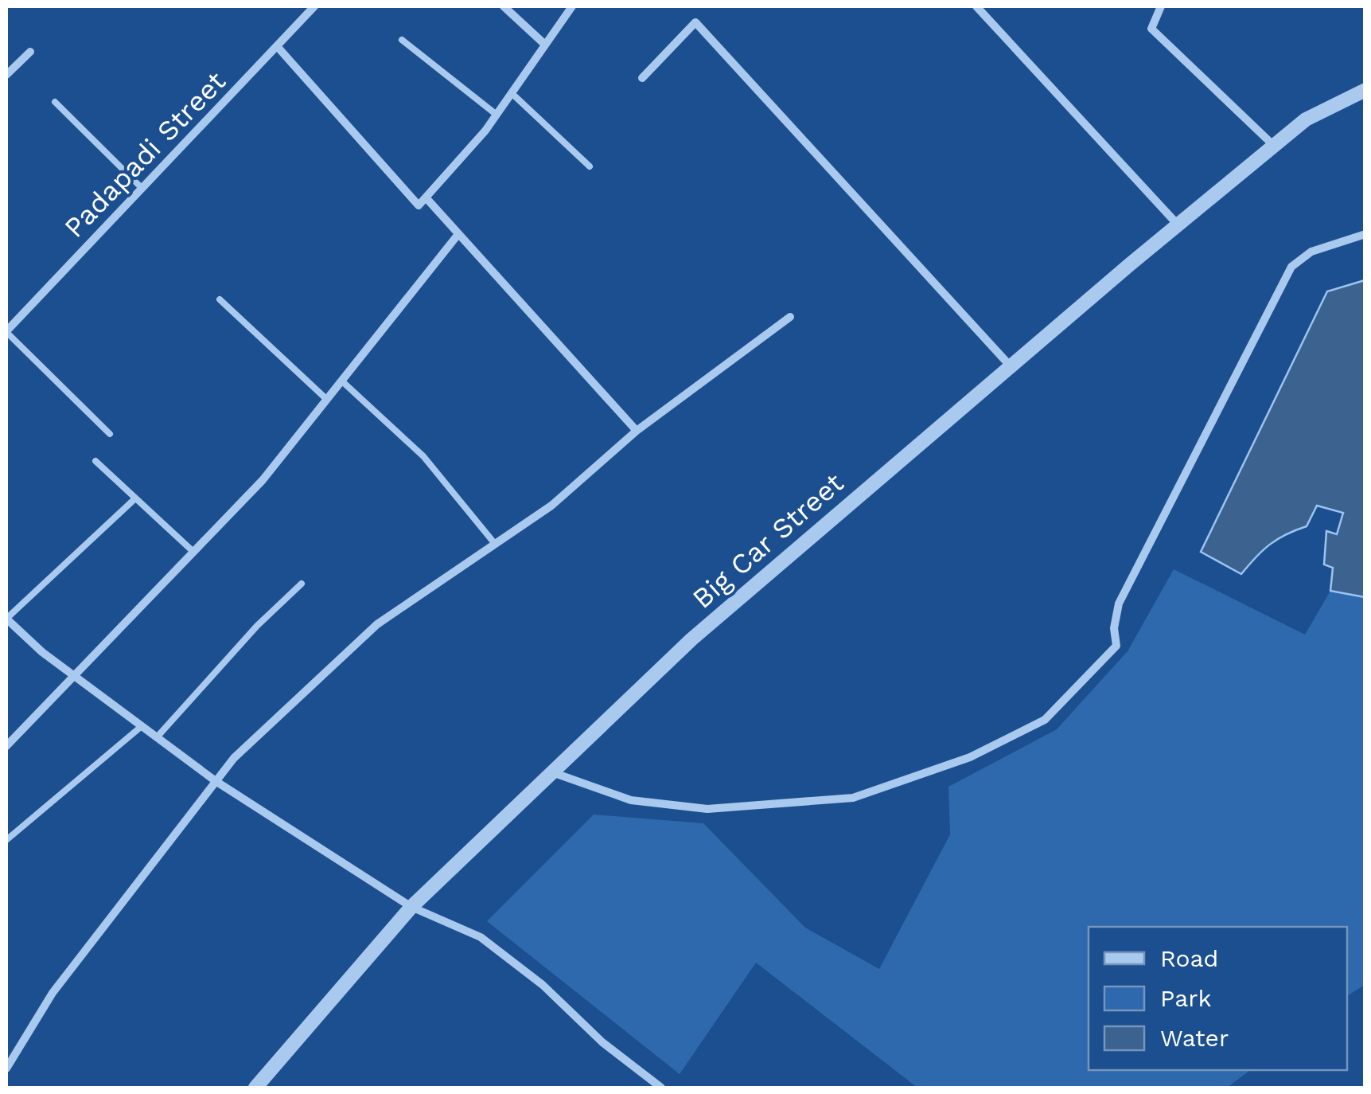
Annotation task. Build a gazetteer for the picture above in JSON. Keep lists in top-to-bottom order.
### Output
{
  "streets": {
    "street": ["Padapadi Street", "Big Car Street"]
  },
  "legend": ["Road", "Park", "Water"]
}
